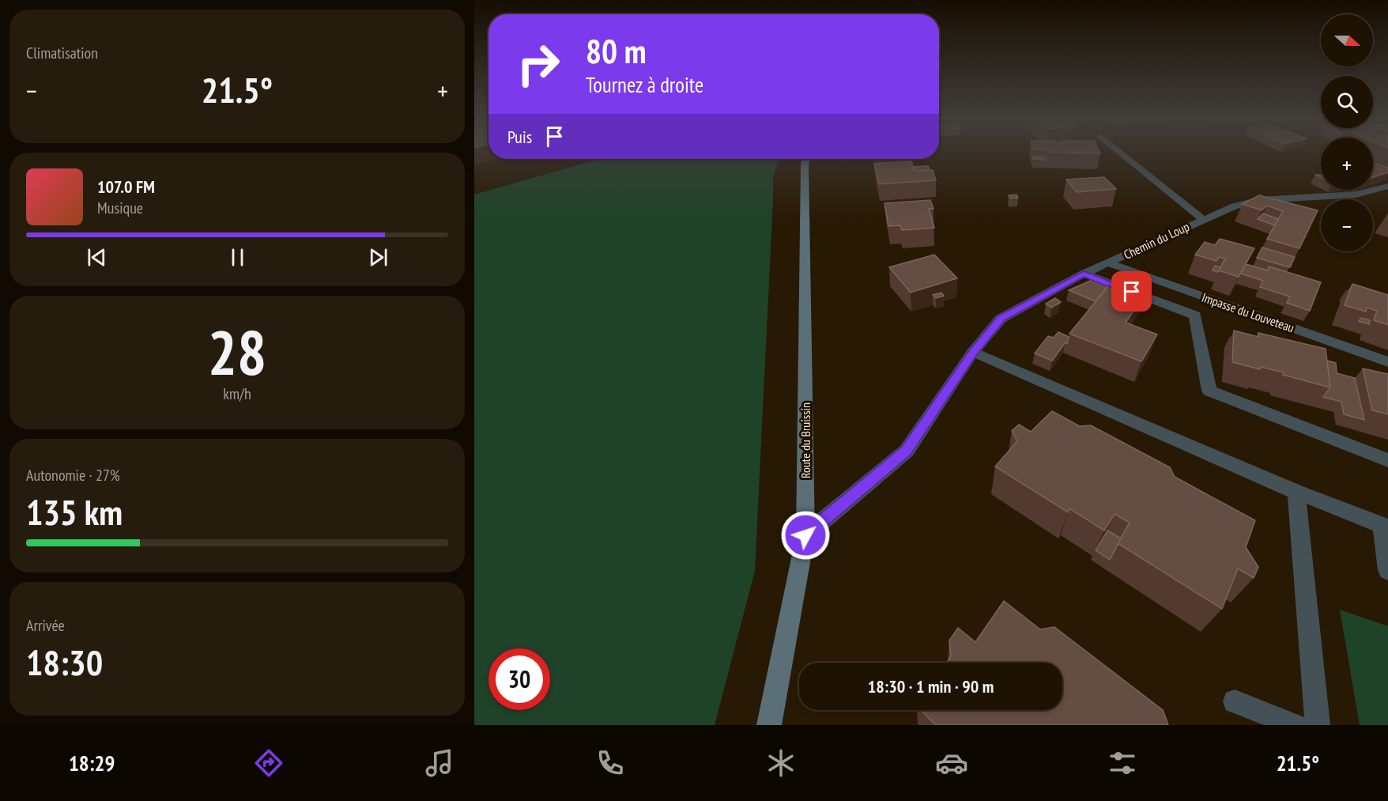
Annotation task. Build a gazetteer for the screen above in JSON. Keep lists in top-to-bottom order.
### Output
{
  "streets": {
    "street": ["Chemin du Loup", "Impasse du Louveteau", "Route du Bruissin"]
  },
  "crossings": [
    ["Chemin du Loup", "Impasse du Louveteau"],
    ["Chemin du Loup", "Route du Bruissin"]
  ],
  "north": "right",
  "page": {
    "tile": [
      "Climatisation",
      ["28", "km/h"],
      ["Autonomie · 27%", "135 km"],
      ["Arrivée", "18:30"]
    ],
    "map_buttons": ["+", "−"],
    "turn": ["80 m", "Tournez à droite"],
    "heat": ["−", "21.5°", "+"],
    "then": "Puis",
    "song": ["107.0 FM", "Musique"],
    "limit": "30",
    "trip": "18:30 · 1 min · 90 m",
    "tabs": ["18:29", "21.5°"]
  }
}
